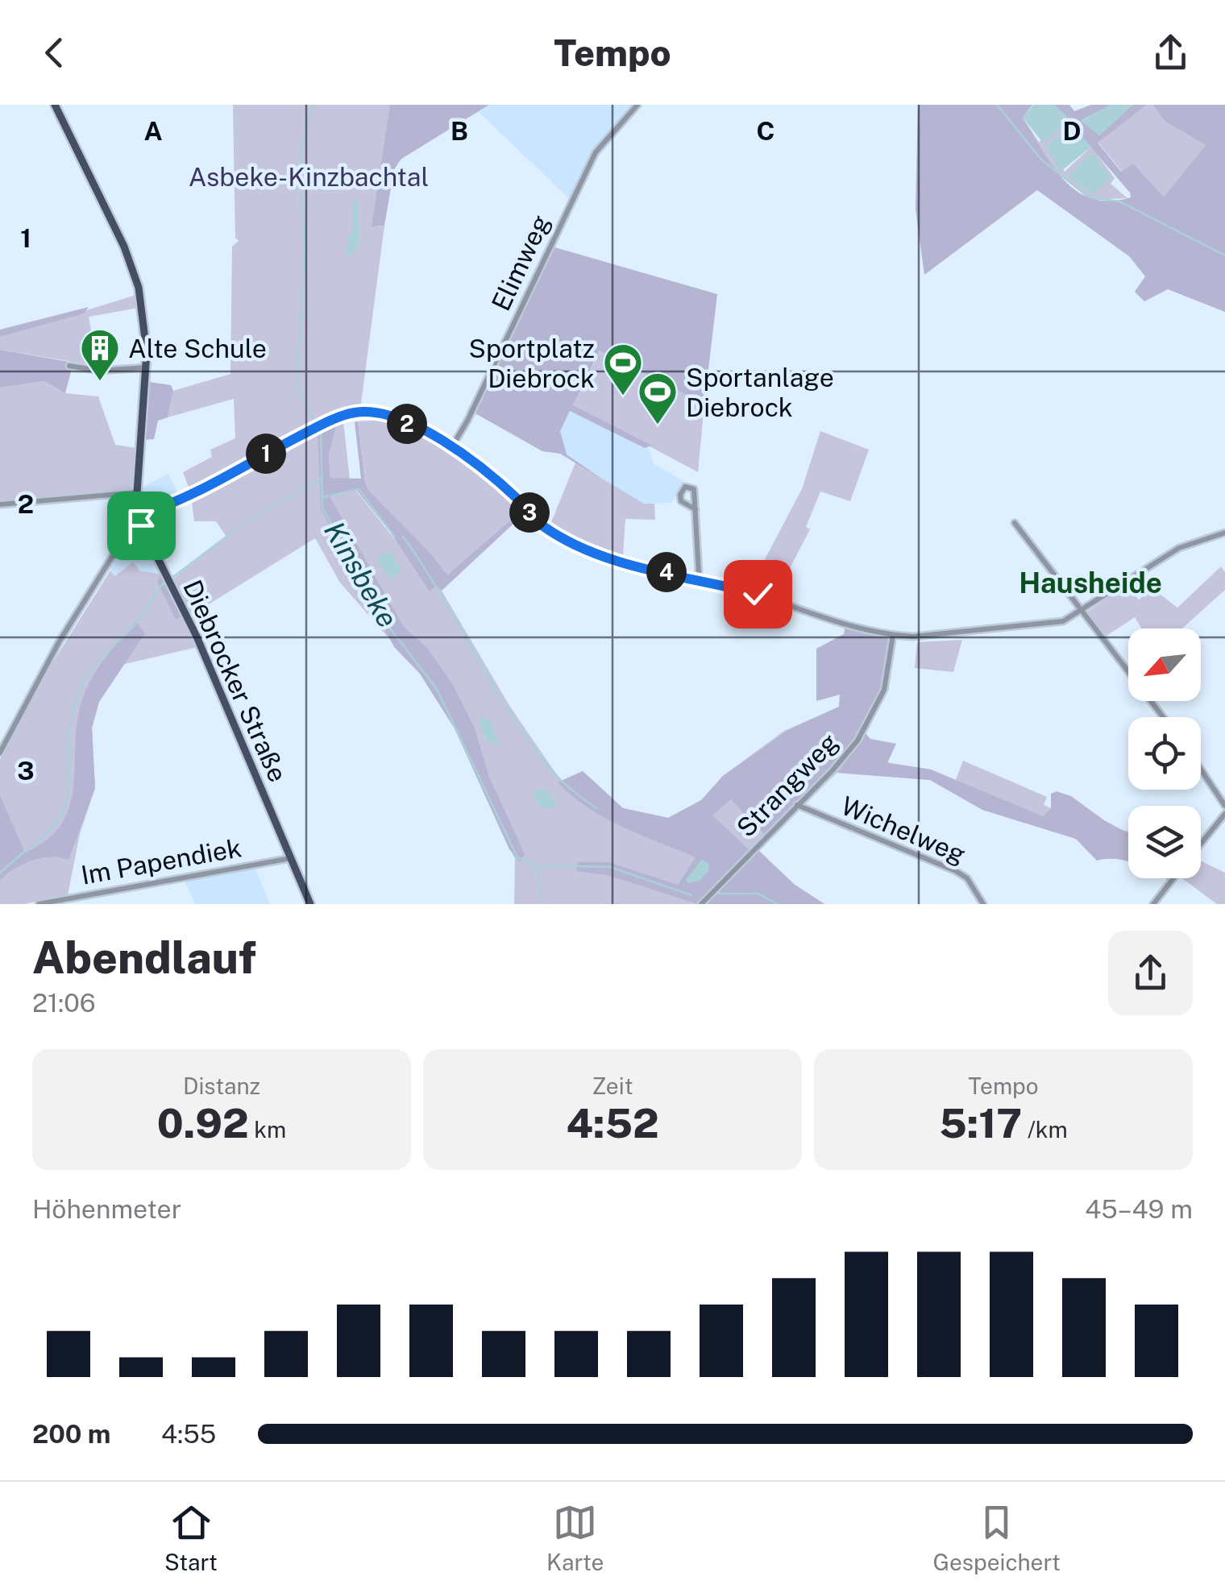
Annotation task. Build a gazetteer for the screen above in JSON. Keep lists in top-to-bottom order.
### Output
{
  "streets": {
    "main road": ["Diebrocker Straße"],
    "street": [
      "Elimweg",
      "Strangweg",
      "Wichelweg",
      "Im Papendiek"
    ]
  },
  "crossings": [
    ["Diebrocker Straße", "Im Papendiek"],
    ["Strangweg", "Wichelweg"]
  ],
  "districts": ["Hausheide"],
  "water": ["Kinsbeke"],
  "parks": ["Asbeke-Kinzbachtal"],
  "places": {
    "building": ["Alte Schule"],
    "sports": ["Sportplatz Diebrock", "Sportanlage Diebrock"]
  },
  "north": "bottom left",
  "page": {
    "header": "Tempo",
    "pins": [
      "2",
      "1",
      "3",
      "4"
    ],
    "heading": ["Abendlauf", "21:06"],
    "stats": [
      ["Distanz", "0.92 km"],
      ["Zeit", "4:52"],
      ["Tempo", "5:17 /km"]
    ],
    "chart": ["Höhenmeter", "45–49 m"],
    "list": [
      {
        "name": "200 m",
        "note": "4:55"
      }
    ],
    "tabs": ["Start", "Karte", "Gespeichert"]
  },
  "grid": {
    "columns": [
      "A",
      "B",
      "C",
      "D"
    ],
    "rows": ["1", "2", "3"]
  }
}
